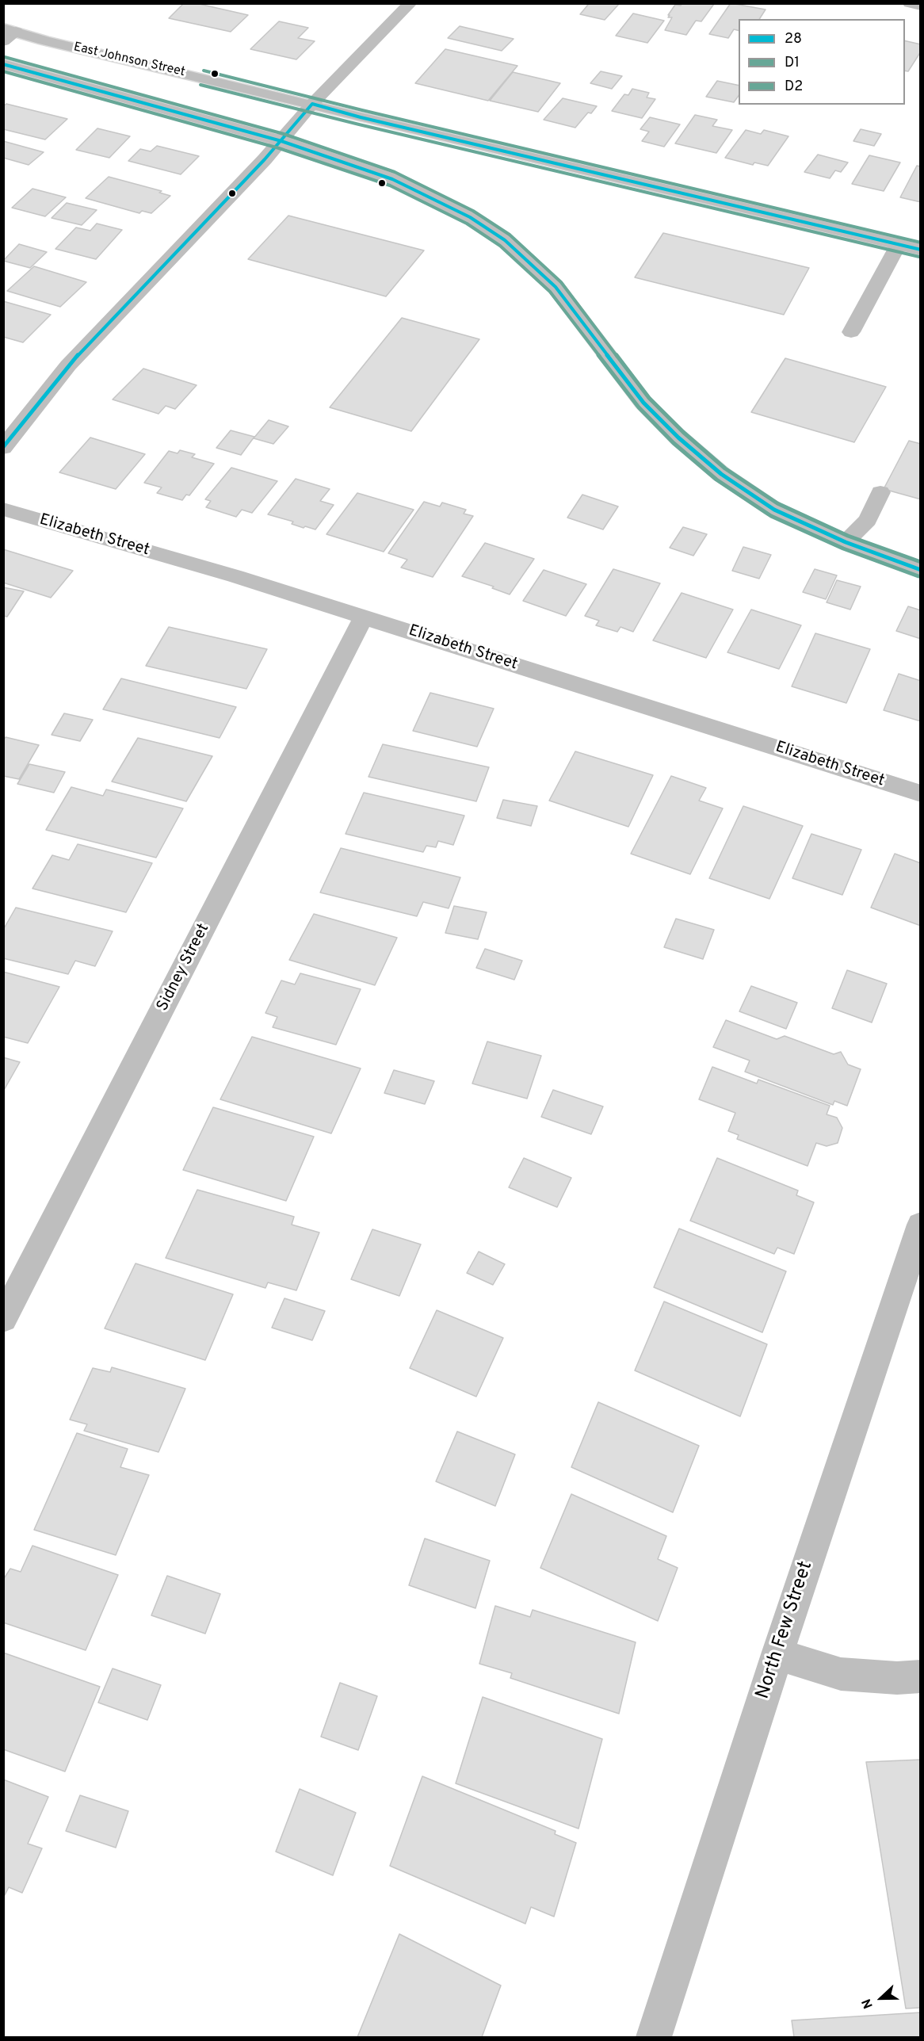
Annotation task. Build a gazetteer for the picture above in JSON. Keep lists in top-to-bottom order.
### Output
{
  "streets": {
    "street": [
      "East Johnson Street",
      "Elizabeth Street",
      "Sidney Street",
      "North Few Street"
    ]
  },
  "crossings": [
    ["Elizabeth Street", "Sidney Street"]
  ],
  "lines": ["transit line D2", "transit line 28", "transit line D1"],
  "legend": ["28", "D1", "D2"],
  "north": "left"
}
